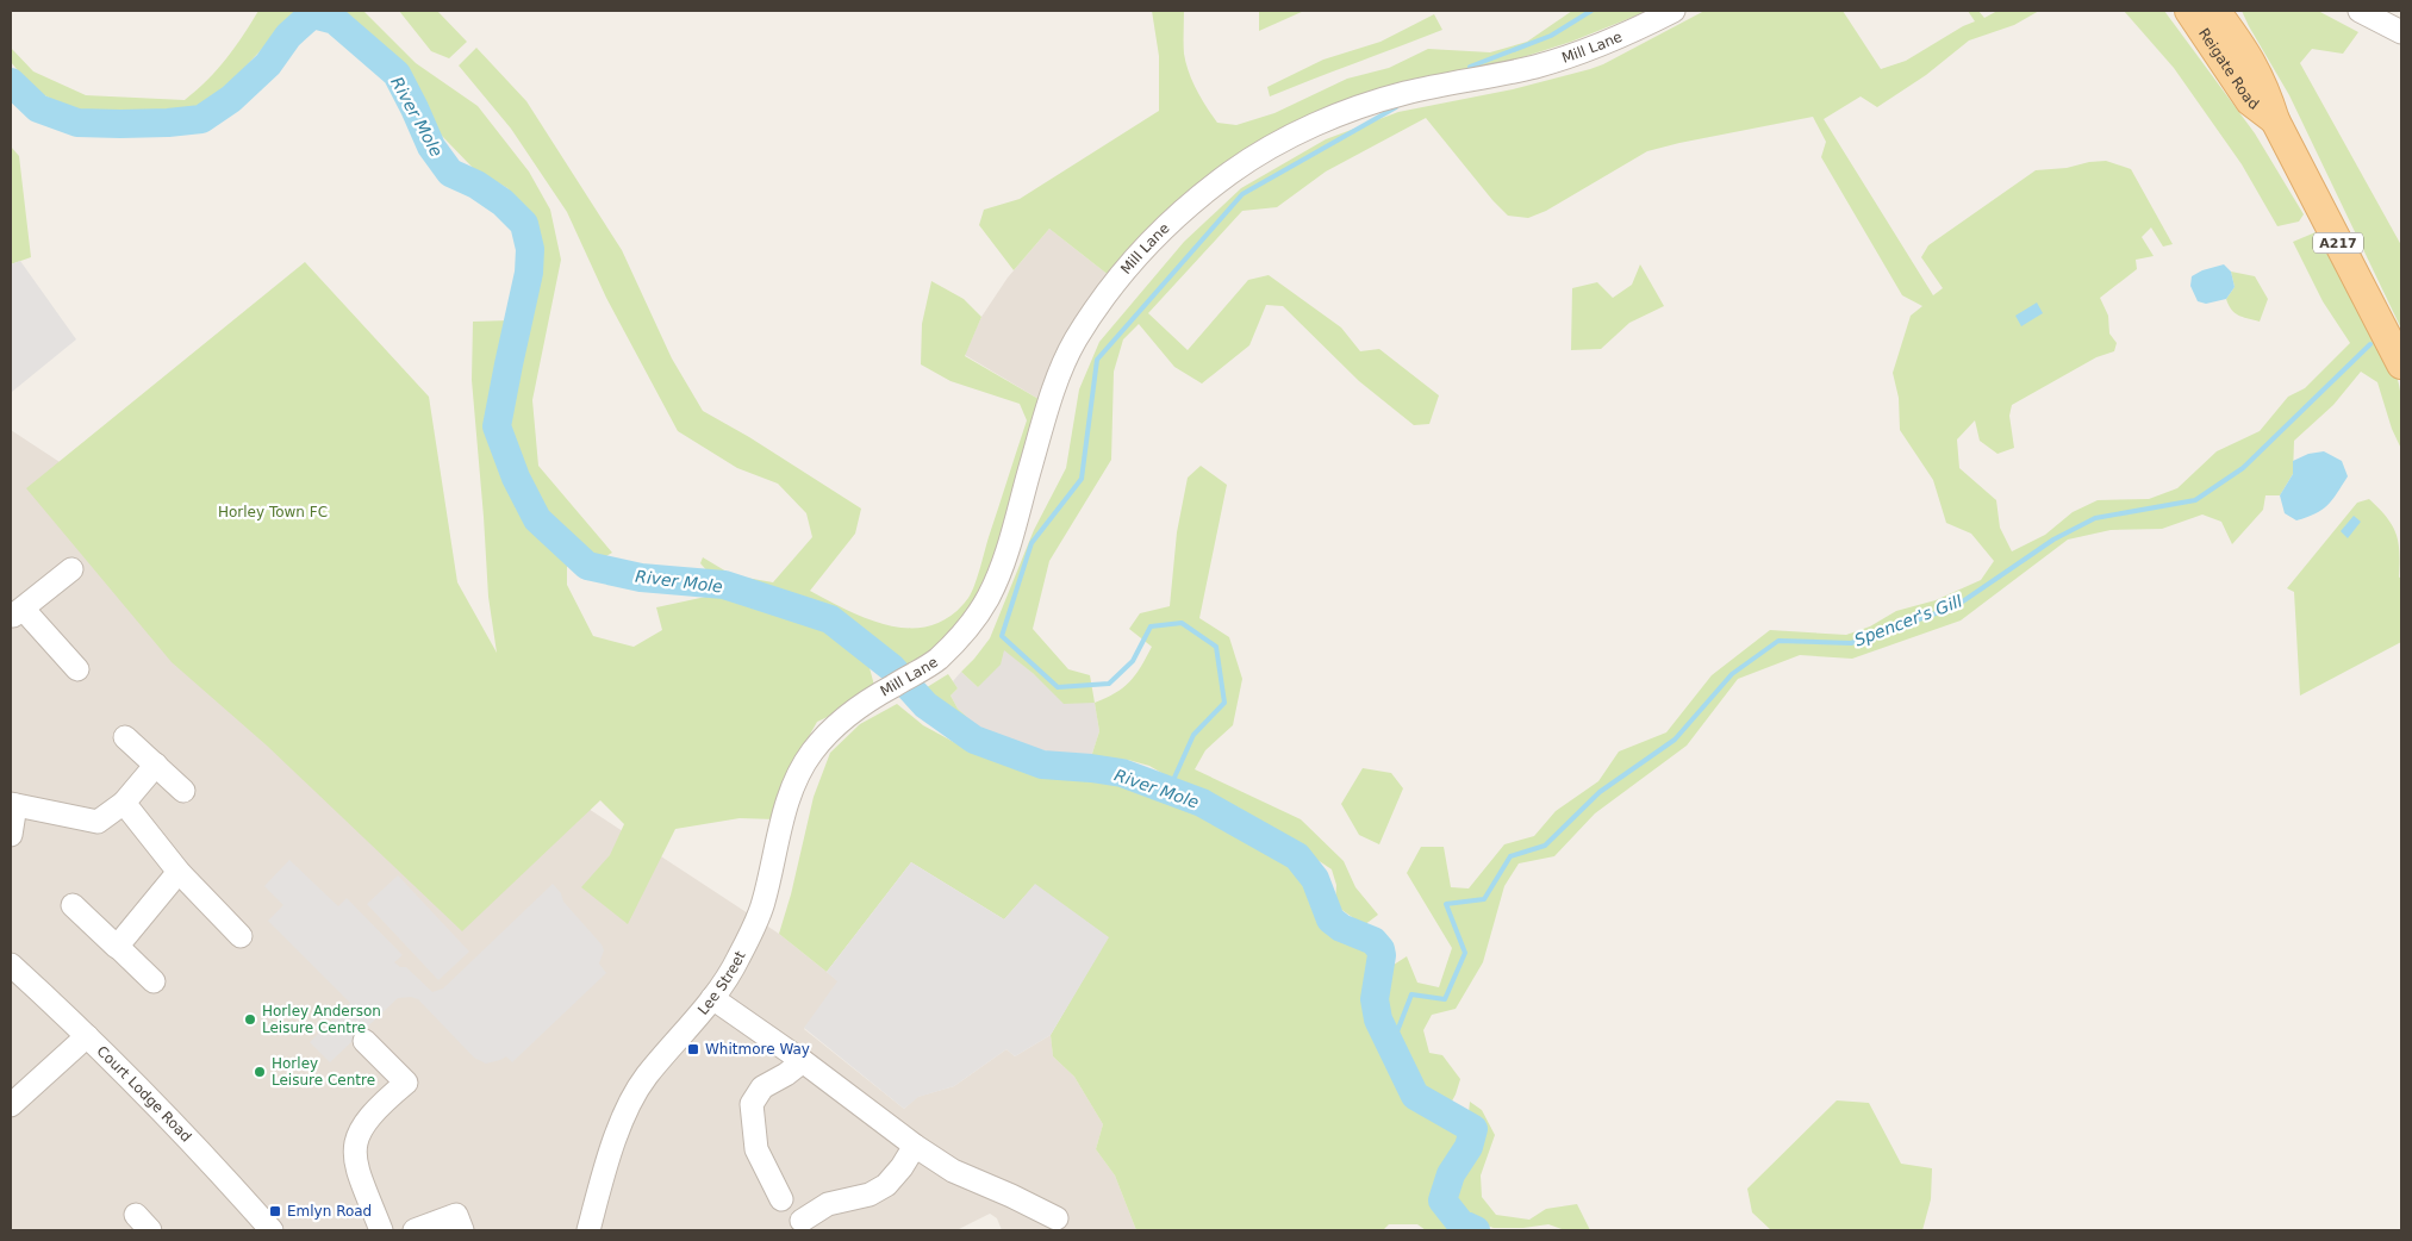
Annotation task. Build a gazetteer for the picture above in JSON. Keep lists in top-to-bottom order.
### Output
{
  "streets": {
    "main road": ["Reigate Road", "A217"],
    "street": ["Mill Lane", "Lee Street", "Court Lodge Road"]
  },
  "crossings": [
    ["Mill Lane", "Lee Street"]
  ],
  "water": ["River Mole", "Spencer's Gill"],
  "parks": ["Horley Town FC"],
  "places": {
    "other": ["Horley Anderson Leisure Centre", "Horley Leisure Centre"],
    "transit": ["Whitmore Way", "Emlyn Road"]
  }
}
